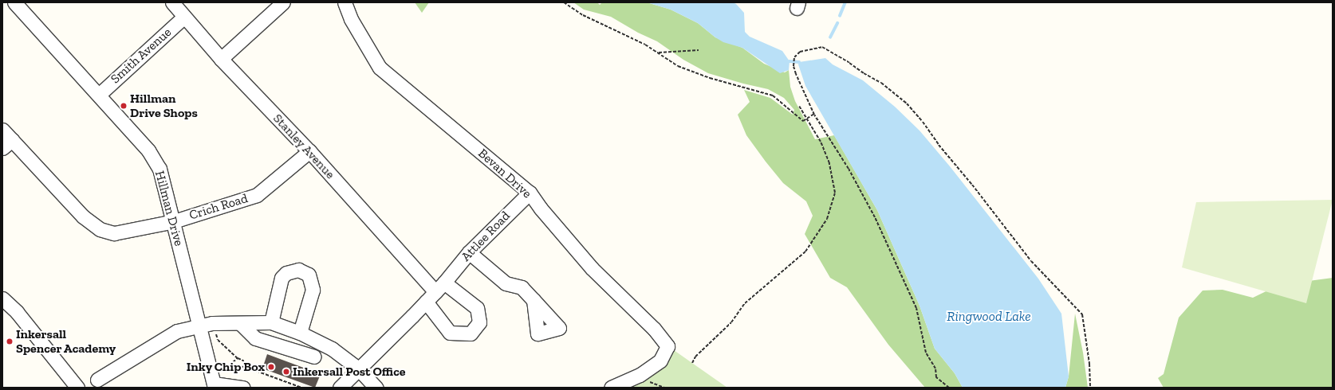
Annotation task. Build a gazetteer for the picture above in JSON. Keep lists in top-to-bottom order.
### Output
{
  "streets": {
    "street": [
      "Smith Avenue",
      "Stanley Avenue",
      "Bevan Drive",
      "Crich Road",
      "Hillman Drive",
      "Attlee Road"
    ]
  },
  "crossings": [
    ["Smith Avenue", "Stanley Avenue"],
    ["Smith Avenue", "Hillman Drive"],
    ["Stanley Avenue", "Crich Road"],
    ["Stanley Avenue", "Attlee Road"],
    ["Bevan Drive", "Attlee Road"],
    ["Crich Road", "Hillman Drive"]
  ],
  "water": ["Ringwood Lake"],
  "places": [
    "Hillman Drive Shops",
    "Inkersall Spencer Academy",
    "Inky Chip Box",
    "Inkersall Post Office"
  ]
}
